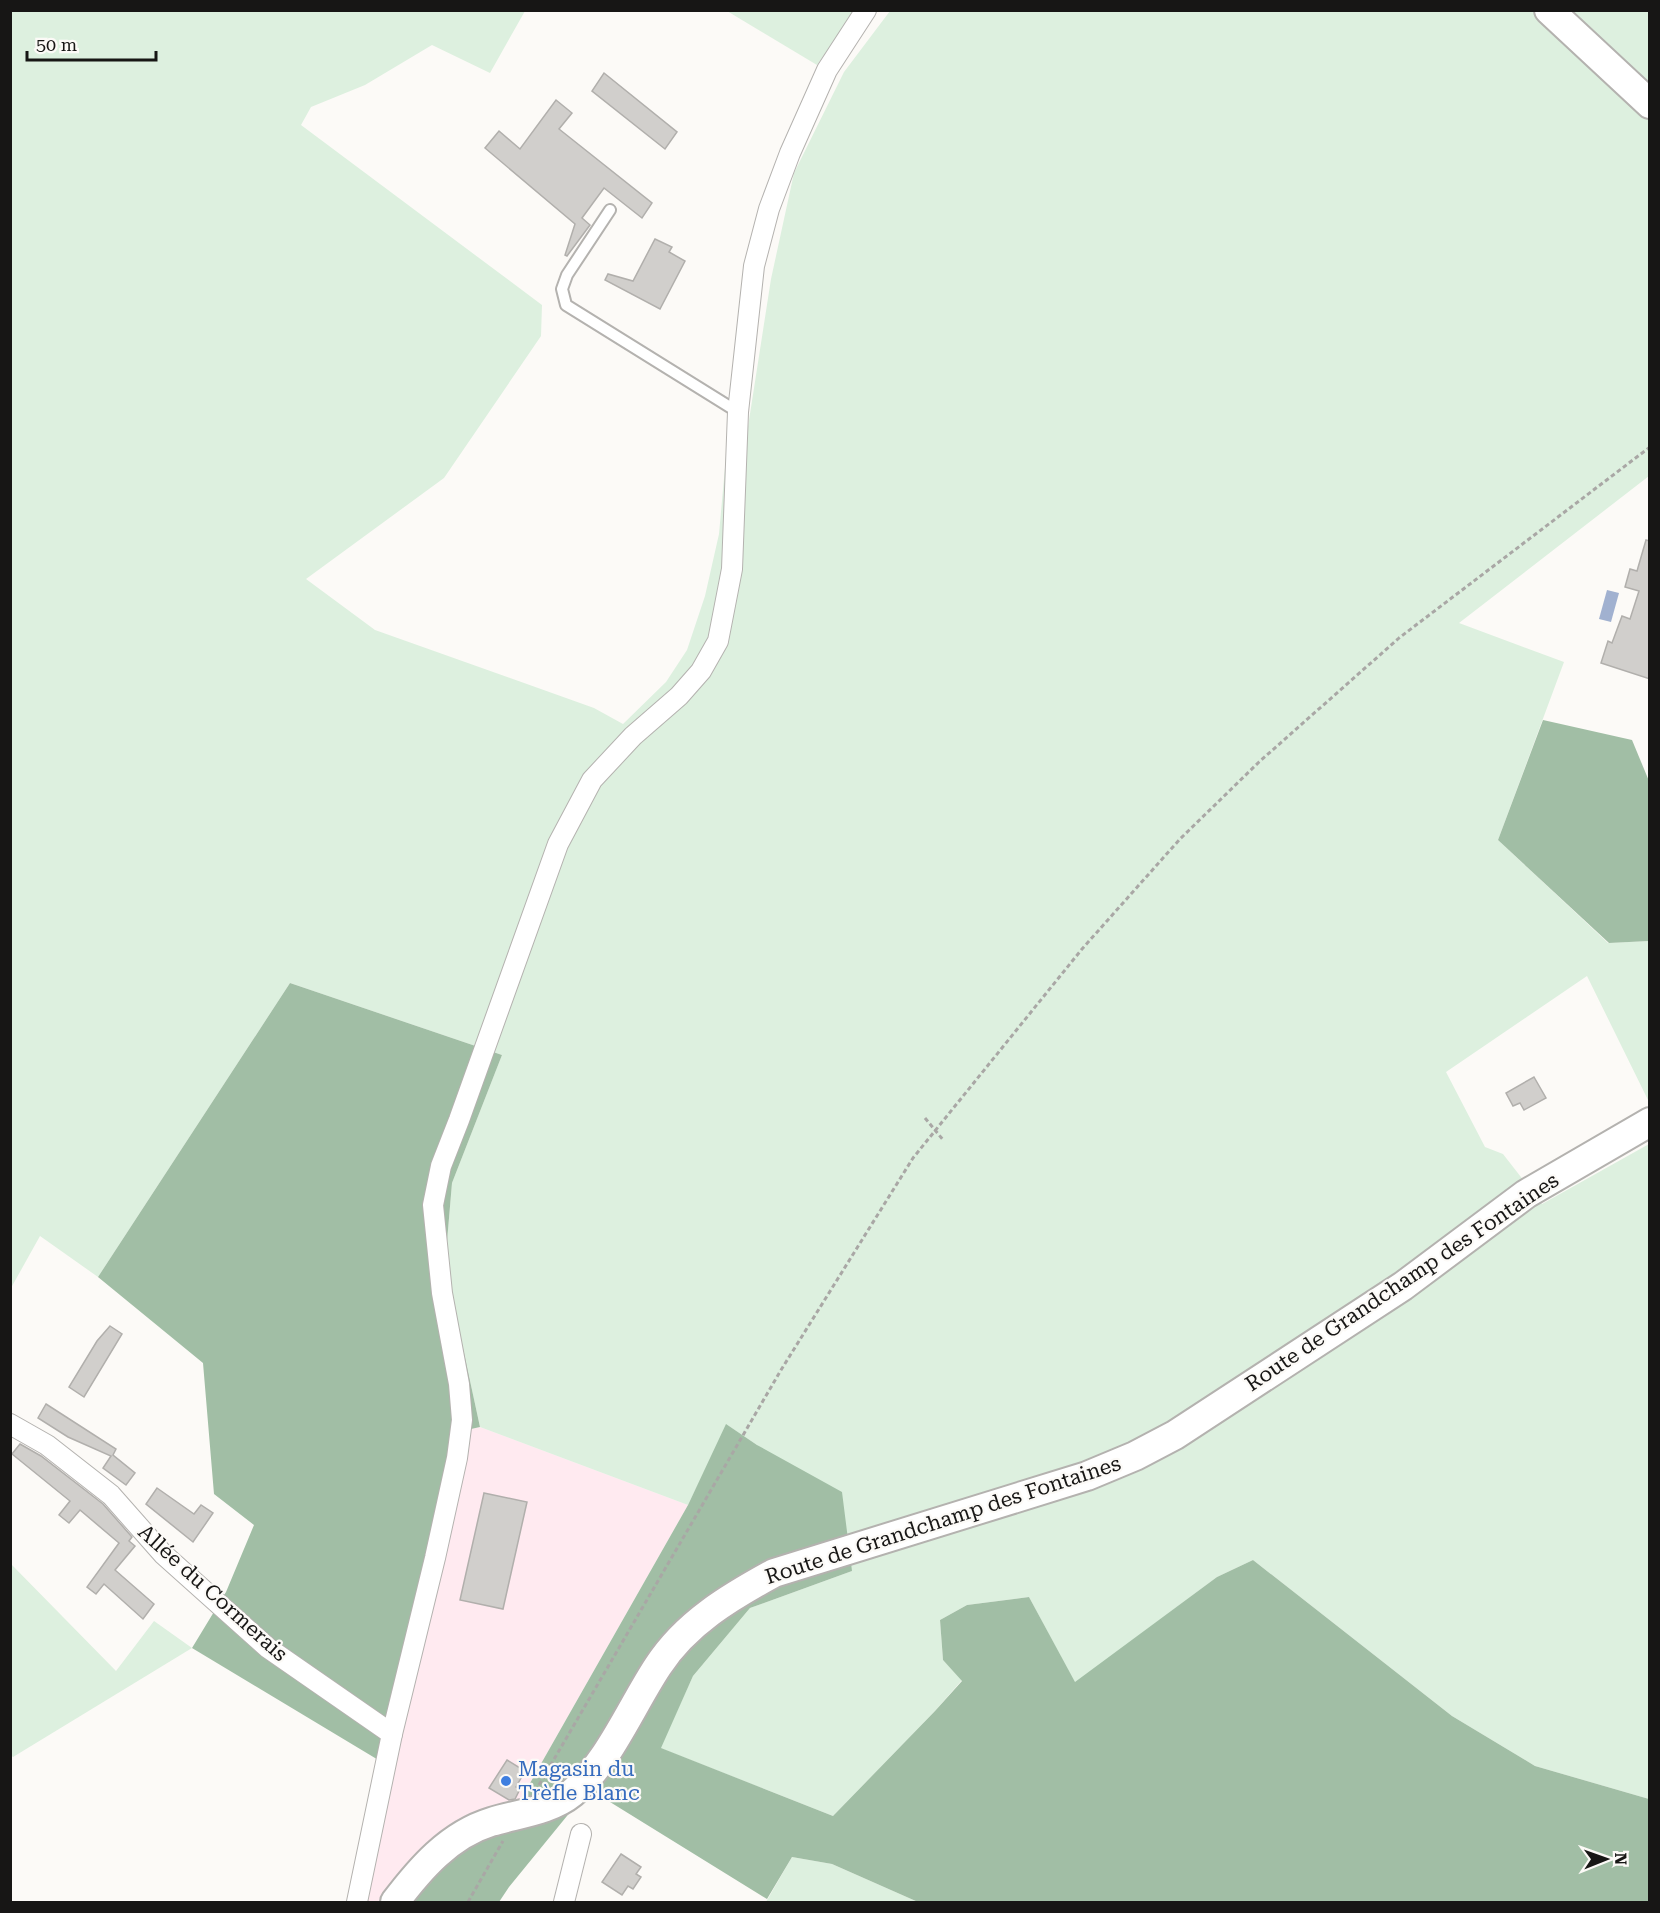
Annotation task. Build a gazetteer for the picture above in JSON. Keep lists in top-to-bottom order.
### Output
{
  "streets": {
    "street": ["Route de Grandchamp des Fontaines", "Allée du Cormerais"]
  },
  "places": ["Magasin du Trèfle Blanc"],
  "scale_bar": "50 m",
  "north": "right"
}
